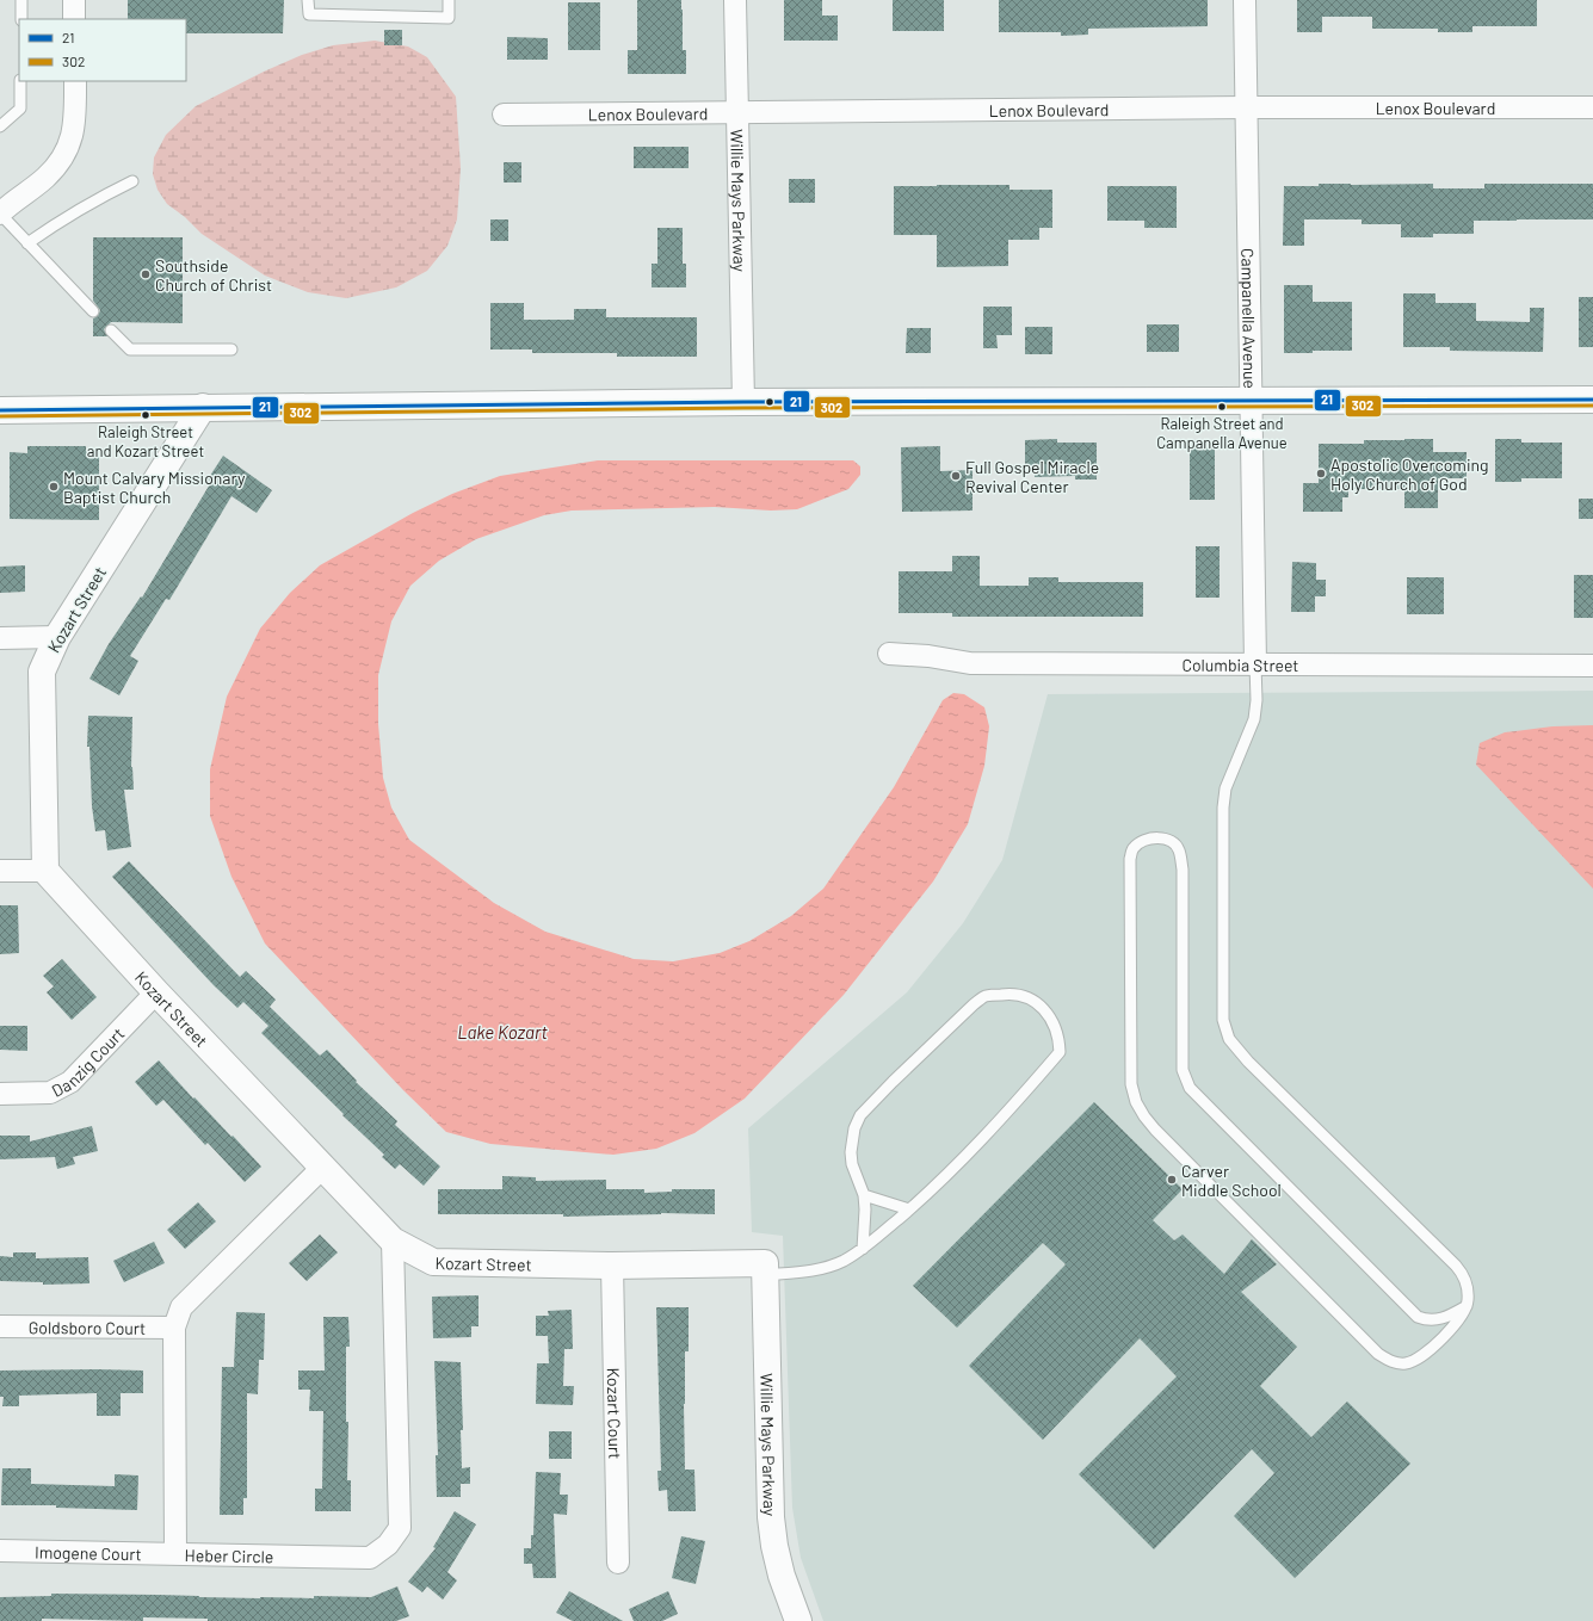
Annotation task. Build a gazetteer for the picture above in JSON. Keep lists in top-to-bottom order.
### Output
{
  "streets": {
    "street": [
      "Lenox Boulevard",
      "Willie Mays Parkway",
      "Campanella Avenue",
      "Kozart Street",
      "Columbia Street",
      "Danzig Court",
      "Goldsboro Court",
      "Kozart Court",
      "Imogene Court",
      "Heber Circle"
    ]
  },
  "crossings": [
    ["Lenox Boulevard", "Willie Mays Parkway"],
    ["Lenox Boulevard", "Campanella Avenue"],
    ["Willie Mays Parkway", "Kozart Street"],
    ["Campanella Avenue", "Columbia Street"],
    ["Kozart Street", "Danzig Court"],
    ["Kozart Street", "Kozart Court"],
    ["Kozart Street", "Heber Circle"],
    ["Goldsboro Court", "Heber Circle"],
    ["Imogene Court", "Heber Circle"]
  ],
  "water": ["Lake Kozart"],
  "places": [
    "Southside Church of Christ",
    "Raleigh Street and Campanella Avenue",
    "Raleigh Street and Kozart Street",
    "Apostolic Overcoming Holy Church of God",
    "Full Gospel Miracle Revival Center",
    "Mount Calvary Missionary Baptist Church",
    "Carver Middle School"
  ],
  "lines": ["transit line 21", "transit line 302"],
  "legend": ["21", "302"]
}
